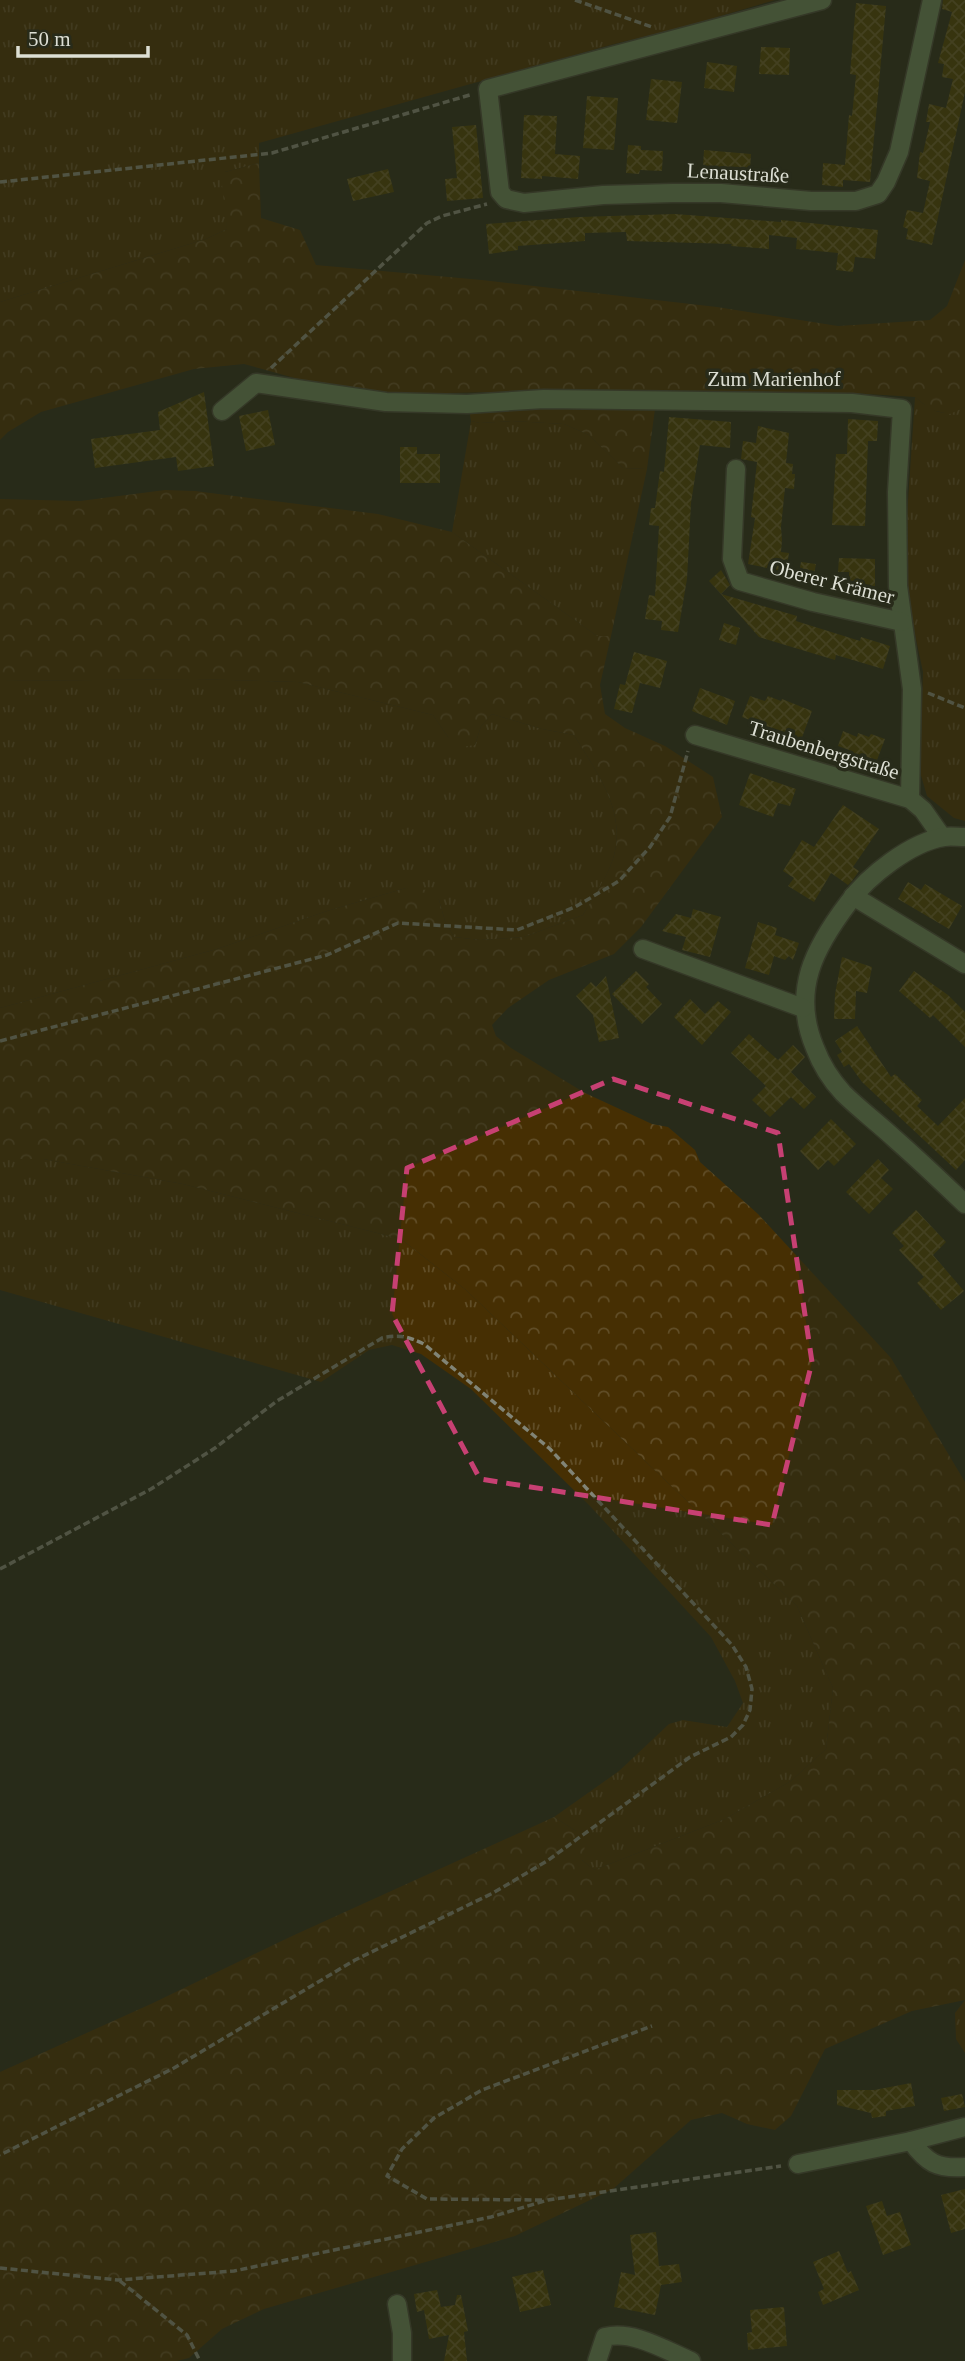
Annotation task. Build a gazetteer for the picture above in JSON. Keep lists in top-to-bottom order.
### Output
{
  "streets": {
    "street": [
      "Lenaustraße",
      "Zum Marienhof",
      "Oberer Krämer",
      "Traubenbergstraße"
    ]
  },
  "crossings": [
    ["Zum Marienhof", "Oberer Krämer"],
    ["Zum Marienhof", "Traubenbergstraße"]
  ],
  "scale_bar": "50 m"
}
